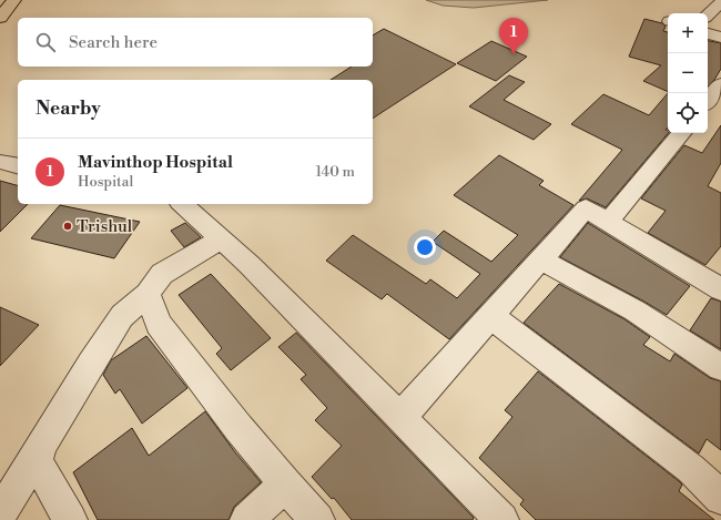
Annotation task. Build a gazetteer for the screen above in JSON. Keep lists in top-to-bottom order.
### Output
{
  "places": ["Trishul"],
  "page": {
    "map_buttons": ["+", "−"],
    "pins": "1",
    "search": "Search here",
    "heading": "Nearby",
    "list": [
      {
        "mark": "1",
        "name": "Mavinthop Hospital",
        "note": "Hospital",
        "value": "140 m"
      }
    ]
  }
}
